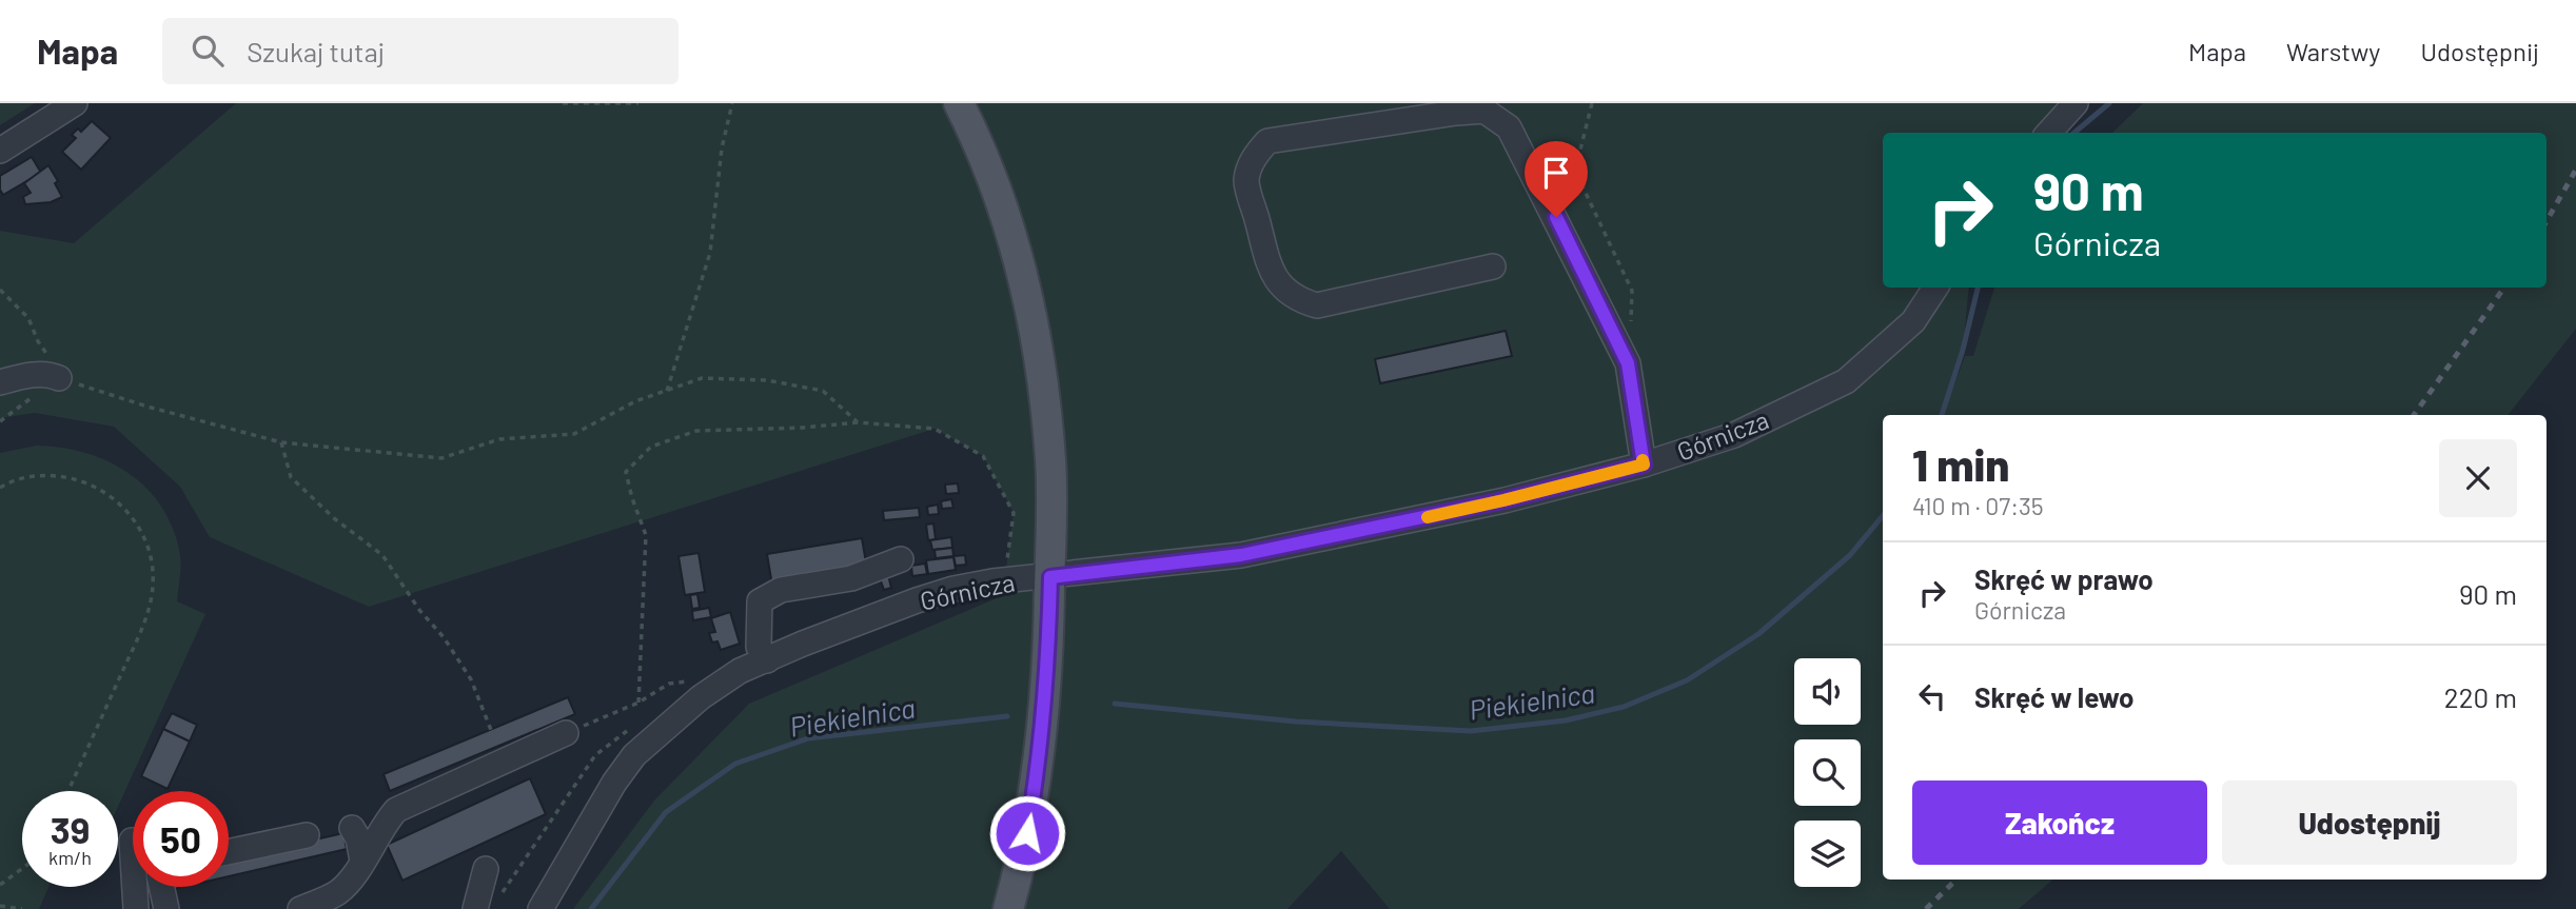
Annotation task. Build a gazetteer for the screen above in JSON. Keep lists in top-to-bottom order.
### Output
{
  "streets": {
    "street": ["Górnicza"]
  },
  "water": ["Piekielnica"],
  "page": {
    "header": "Mapa",
    "search": "Szukaj tutaj",
    "nav": ["Mapa", "Warstwy", "Udostępnij"],
    "turn": ["90 m", "Górnicza"],
    "heading": ["1 min", "410 m · 07:35"],
    "list": [
      {
        "name": "Skręć w prawo",
        "note": "Górnicza",
        "value": "90 m"
      },
      {
        "name": "Skręć w lewo",
        "value": "220 m"
      }
    ],
    "buttons": ["Zakończ", "Udostępnij"],
    "speed": "39 km/h",
    "limit": "50"
  }
}
